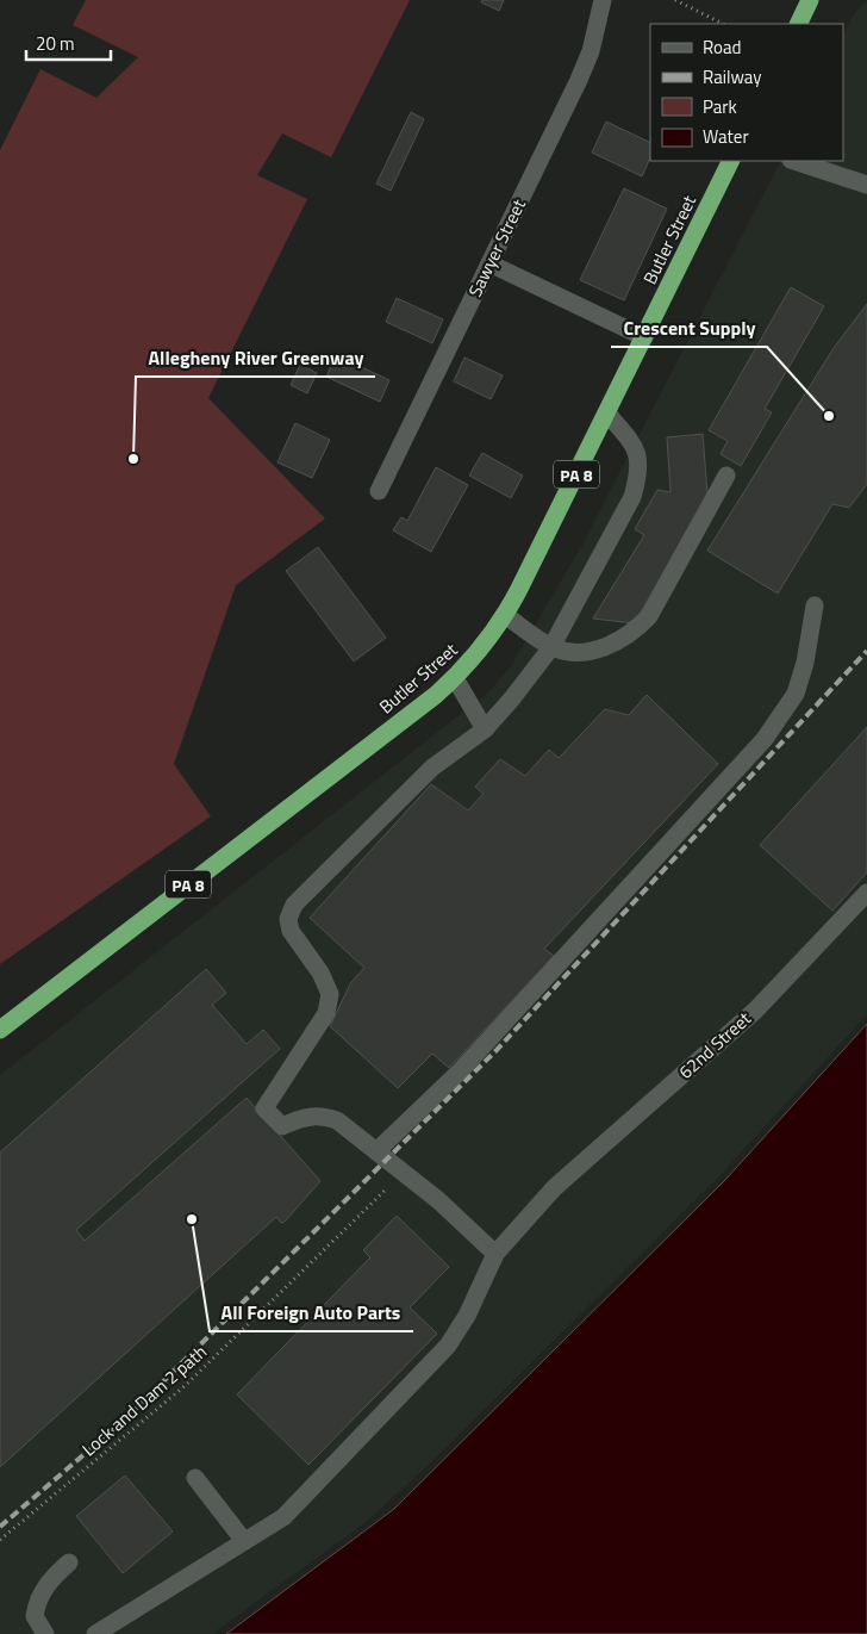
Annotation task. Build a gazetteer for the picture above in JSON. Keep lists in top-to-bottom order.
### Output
{
  "streets": {
    "highway": ["Butler Street", "PA 8"],
    "street": ["Sawyer Street", "62nd Street"],
    "path": ["Lock and Dam 2 path"]
  },
  "places": ["Crescent Supply", "Allegheny River Greenway", "All Foreign Auto Parts"],
  "legend": [
    "Road",
    "Railway",
    "Park",
    "Water"
  ],
  "scale_bar": "20 m"
}
